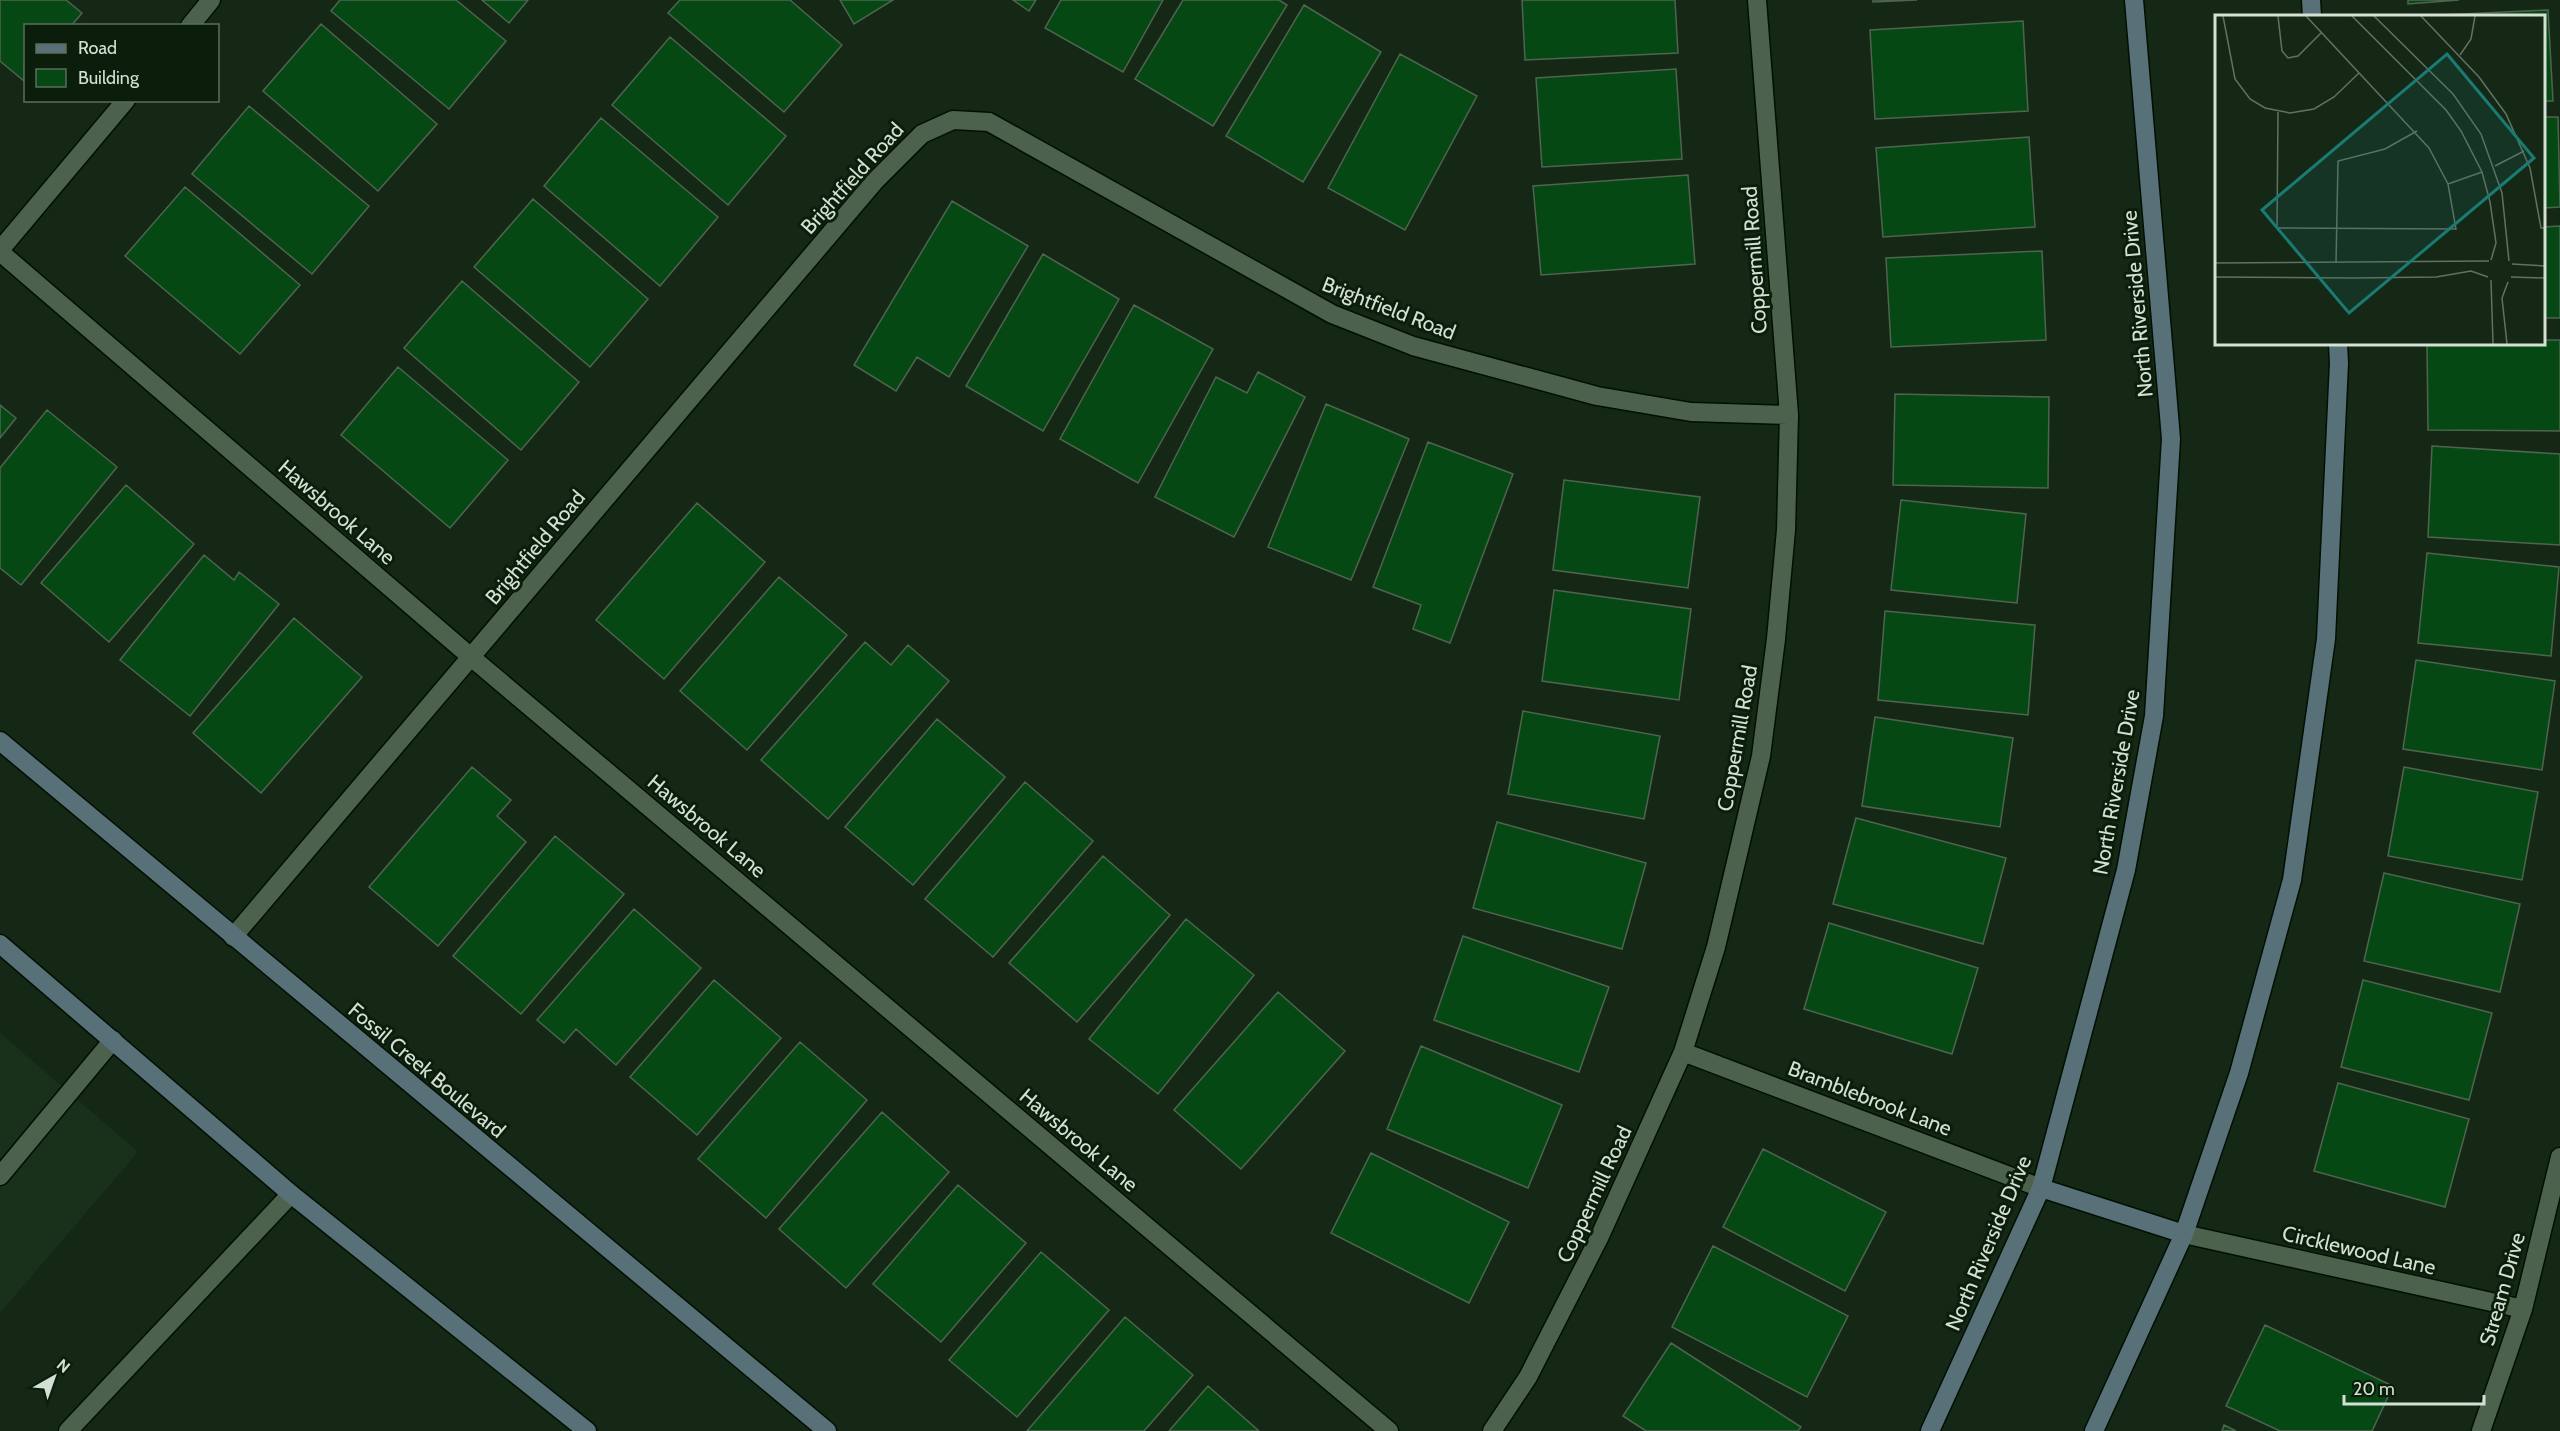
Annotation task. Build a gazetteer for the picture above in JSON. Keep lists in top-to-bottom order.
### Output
{
  "streets": {
    "main road": ["North Riverside Drive", "Fossil Creek Boulevard"],
    "street": [
      "Brightfield Road",
      "Coppermill Road",
      "Hawsbrook Lane",
      "Bramblebrook Lane",
      "Circklewood Lane",
      "Stream Drive"
    ]
  },
  "crossings": [
    ["Brightfield Road", "Coppermill Road"],
    ["Brightfield Road", "Hawsbrook Lane"],
    ["Brightfield Road", "Fossil Creek Boulevard"],
    ["Coppermill Road", "Bramblebrook Lane"],
    ["North Riverside Drive", "Bramblebrook Lane"],
    ["Circklewood Lane", "Stream Drive"]
  ],
  "legend": ["Road", "Building"],
  "scale_bar": "20 m",
  "north": "top right"
}
